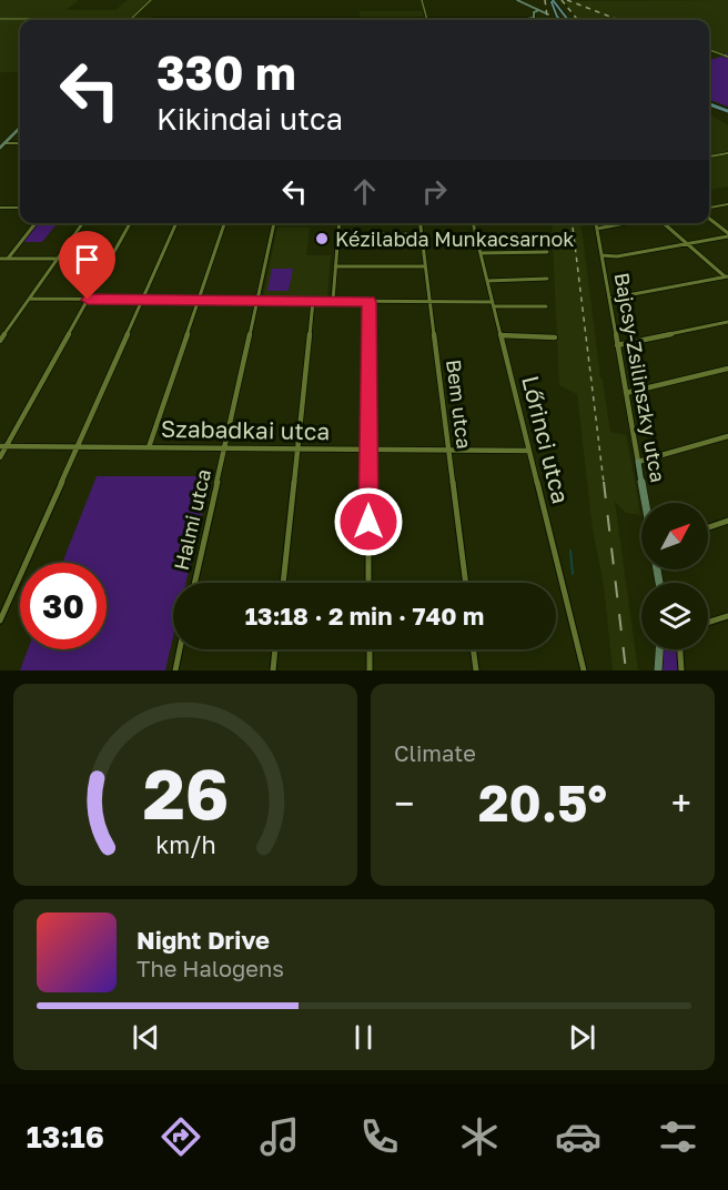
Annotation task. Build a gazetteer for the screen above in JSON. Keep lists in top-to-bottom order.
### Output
{
  "streets": {
    "street": [
      "Bajcsy-Zsilinszky utca",
      "Bem utca",
      "Szabadkai utca",
      "Lőrinci utca",
      "Halmi utca"
    ]
  },
  "crossings": [
    ["Bem utca", "Szabadkai utca"],
    ["Szabadkai utca", "Lőrinci utca"],
    ["Szabadkai utca", "Halmi utca"]
  ],
  "places": ["Kézilabda Munkacsarnok"],
  "north": "top right",
  "page": {
    "turn": ["330 m", "Kikindai utca"],
    "limit": "30",
    "trip": "13:18 · 2 min · 740 m",
    "tile": "Climate",
    "heat": ["−", "20.5°", "+"],
    "song": ["Night Drive", "The Halogens"],
    "tabs": "13:16",
    "gauge": ["26", "km/h"]
  }
}
